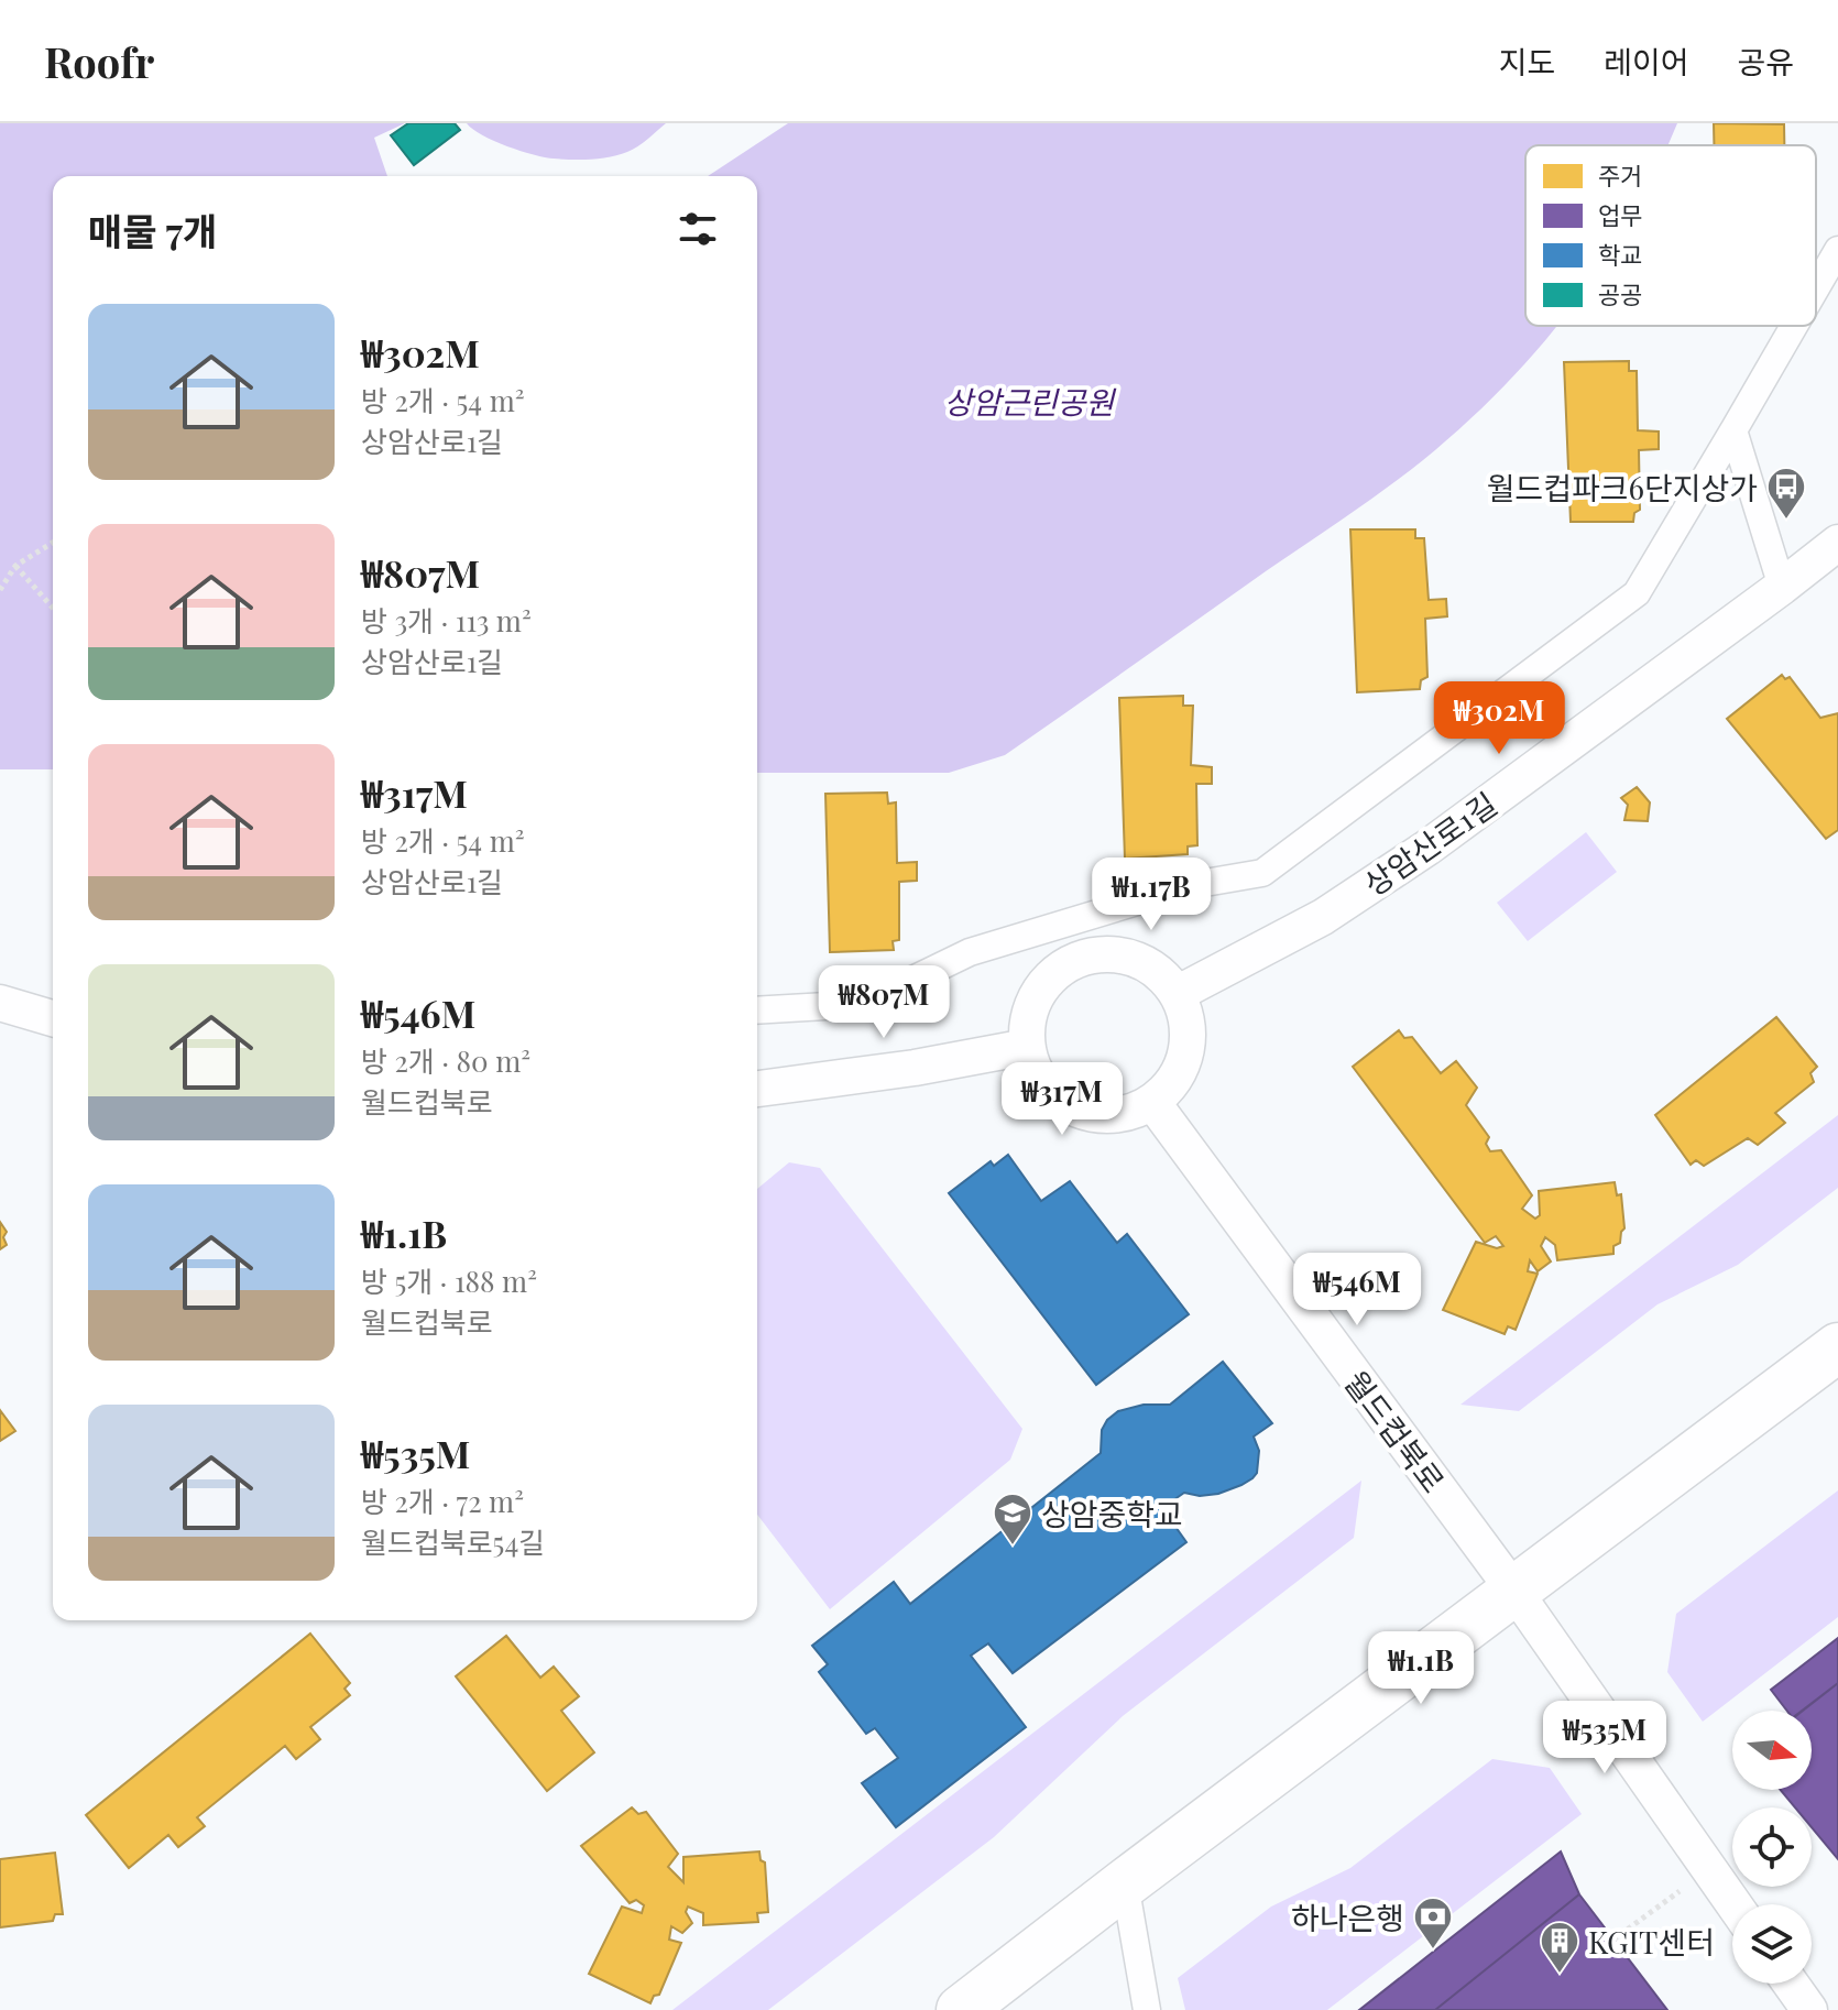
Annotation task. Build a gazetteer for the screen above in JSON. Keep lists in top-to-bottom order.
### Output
{
  "streets": {
    "street": ["상암산로1길", "월드컵북로"]
  },
  "crossings": [
    ["상암산로1길", "월드컵북로"]
  ],
  "parks": ["상암근린공원"],
  "places": {
    "bus stop": ["월드컵파크6단지상가"],
    "school or university": ["상암중학교"],
    "bank": ["하나은행"],
    "building": ["KGIT센터"]
  },
  "legend": [
    "주거",
    "업무",
    "학교",
    "공공"
  ],
  "north": "right",
  "page": {
    "header": "Roofr",
    "nav": ["지도", "레이어", "공유"],
    "heading": "매물 7개",
    "list": [
      {
        "name": "₩302M",
        "note": "방 2개 · 54 m² · 상암산로1길"
      },
      {
        "name": "₩807M",
        "note": "방 3개 · 113 m² · 상암산로1길"
      },
      {
        "name": "₩317M",
        "note": "방 2개 · 54 m² · 상암산로1길"
      },
      {
        "name": "₩546M",
        "note": "방 2개 · 80 m² · 월드컵북로"
      },
      {
        "name": "₩1.1B",
        "note": "방 5개 · 188 m² · 월드컵북로"
      },
      {
        "name": "₩535M",
        "note": "방 2개 · 72 m² · 월드컵북로54길"
      }
    ],
    "price": [
      "₩302M",
      "₩1.17B",
      "₩807M",
      "₩317M",
      "₩546M",
      "₩1.1B",
      "₩535M"
    ]
  }
}
